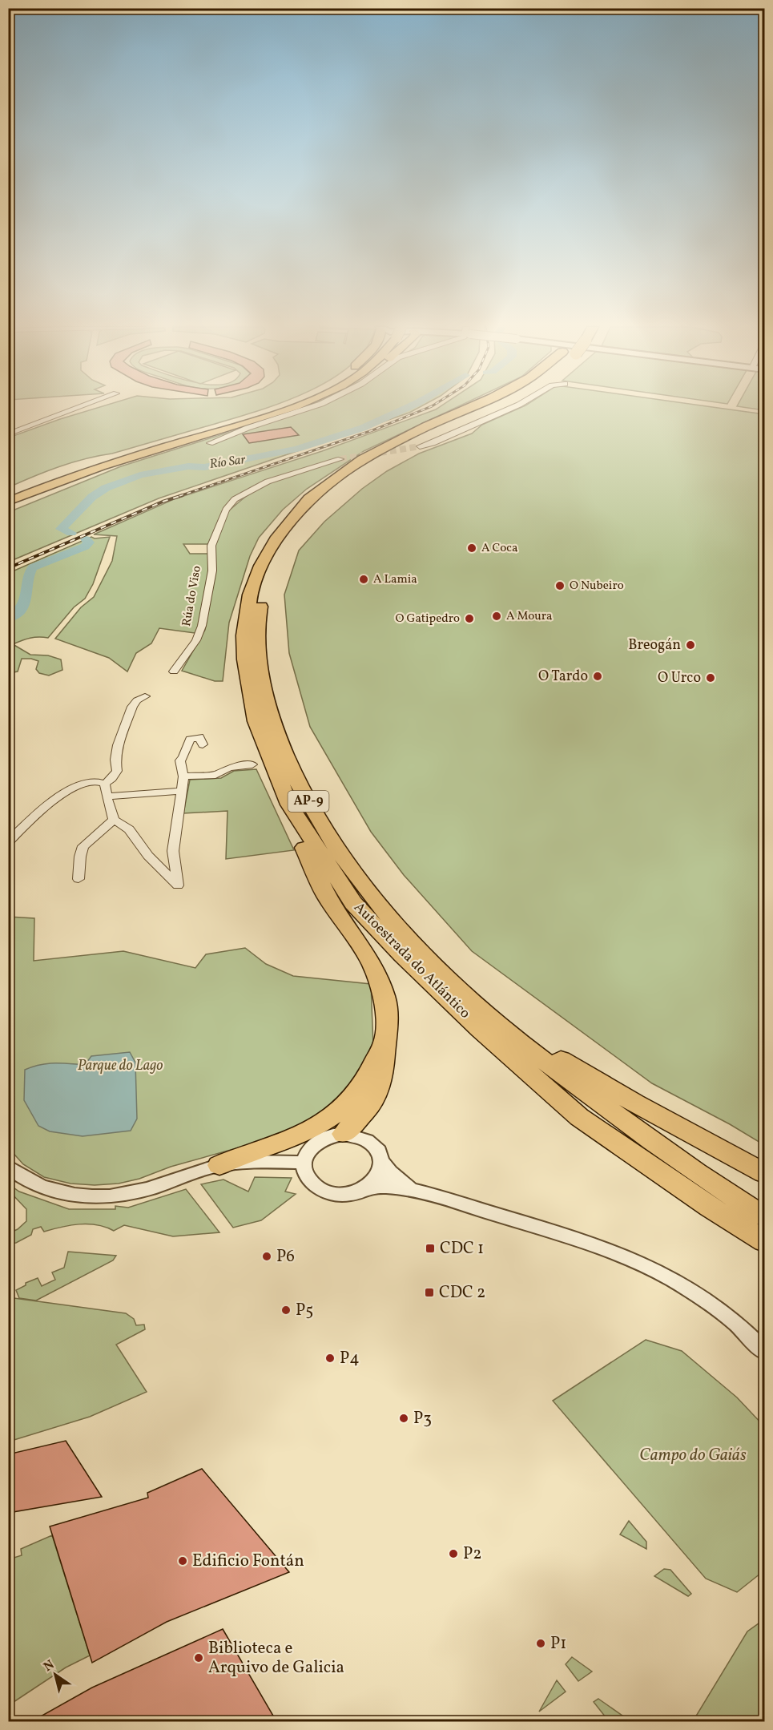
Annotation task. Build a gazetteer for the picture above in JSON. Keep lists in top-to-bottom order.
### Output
{
  "streets": {
    "highway": ["AP-9", "Autoestrada do Atlántico"],
    "street": ["Rúa do Viso"]
  },
  "water": ["Río Sar"],
  "parks": ["Parque do Lago", "Campo do Gaiás"],
  "places": {
    "other": [
      "A Coca",
      "A Lamia",
      "O Nubeiro",
      "A Moura",
      "O Gatipedro",
      "Breogán",
      "O Tardo",
      "O Urco",
      "P6",
      "P5",
      "P4",
      "P3",
      "P2",
      "Edificio Fontán",
      "P1",
      "Biblioteca e Arquivo de Galicia"
    ],
    "transit": ["CDC 1", "CDC 2"]
  },
  "north": "top left"
}
